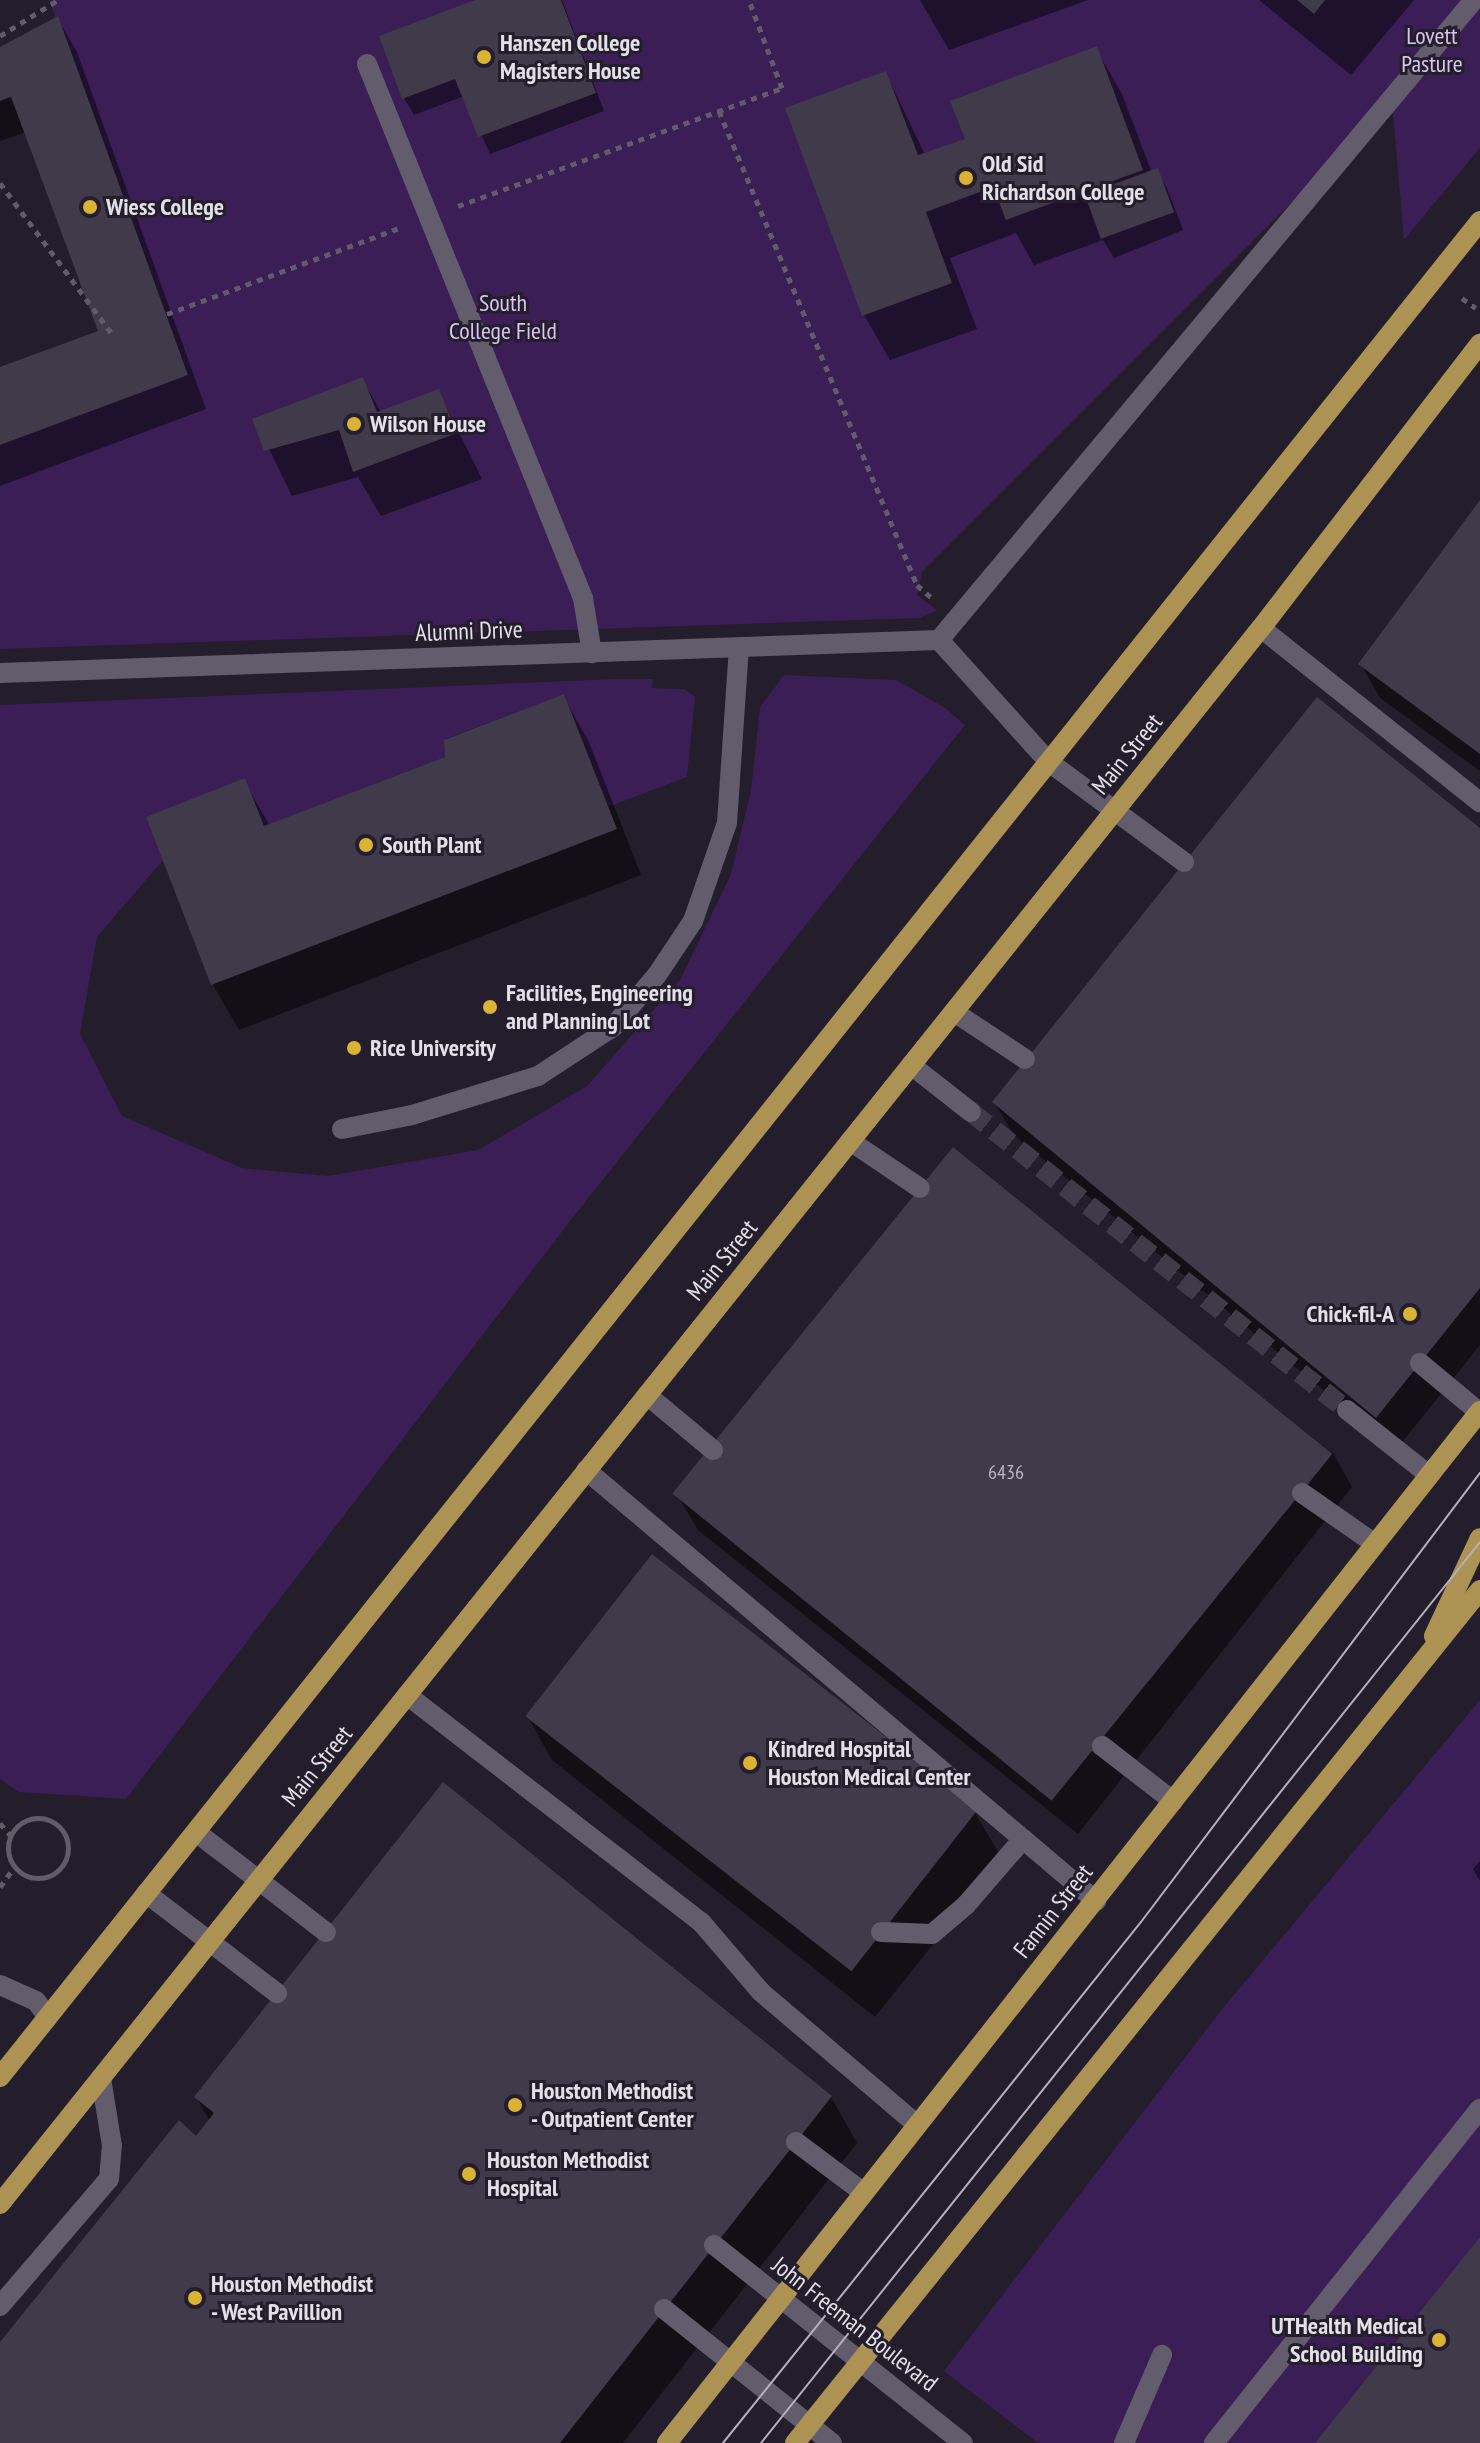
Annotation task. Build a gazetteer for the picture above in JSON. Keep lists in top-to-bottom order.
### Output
{
  "streets": {
    "main road": ["Main Street", "Fannin Street"],
    "street": ["Alumni Drive", "John Freeman Boulevard"]
  },
  "crossings": [
    ["Fannin Street", "John Freeman Boulevard"]
  ],
  "parks": ["Lovett Pasture", "South College Field"],
  "places": [
    "Hanszen College Magisters House",
    "Old Sid Richardson College",
    "Wiess College",
    "Wilson House",
    "South Plant",
    "Facilities, Engineering and Planning Lot",
    "Rice University",
    "Chick-fil-A",
    "Kindred Hospital Houston Medical Center",
    "Houston Methodist - Outpatient Center",
    "Houston Methodist Hospital",
    "Houston Methodist - West Pavillion",
    "UTHealth Medical School Building"
  ],
  "house_numbers": ["6436"]
}
